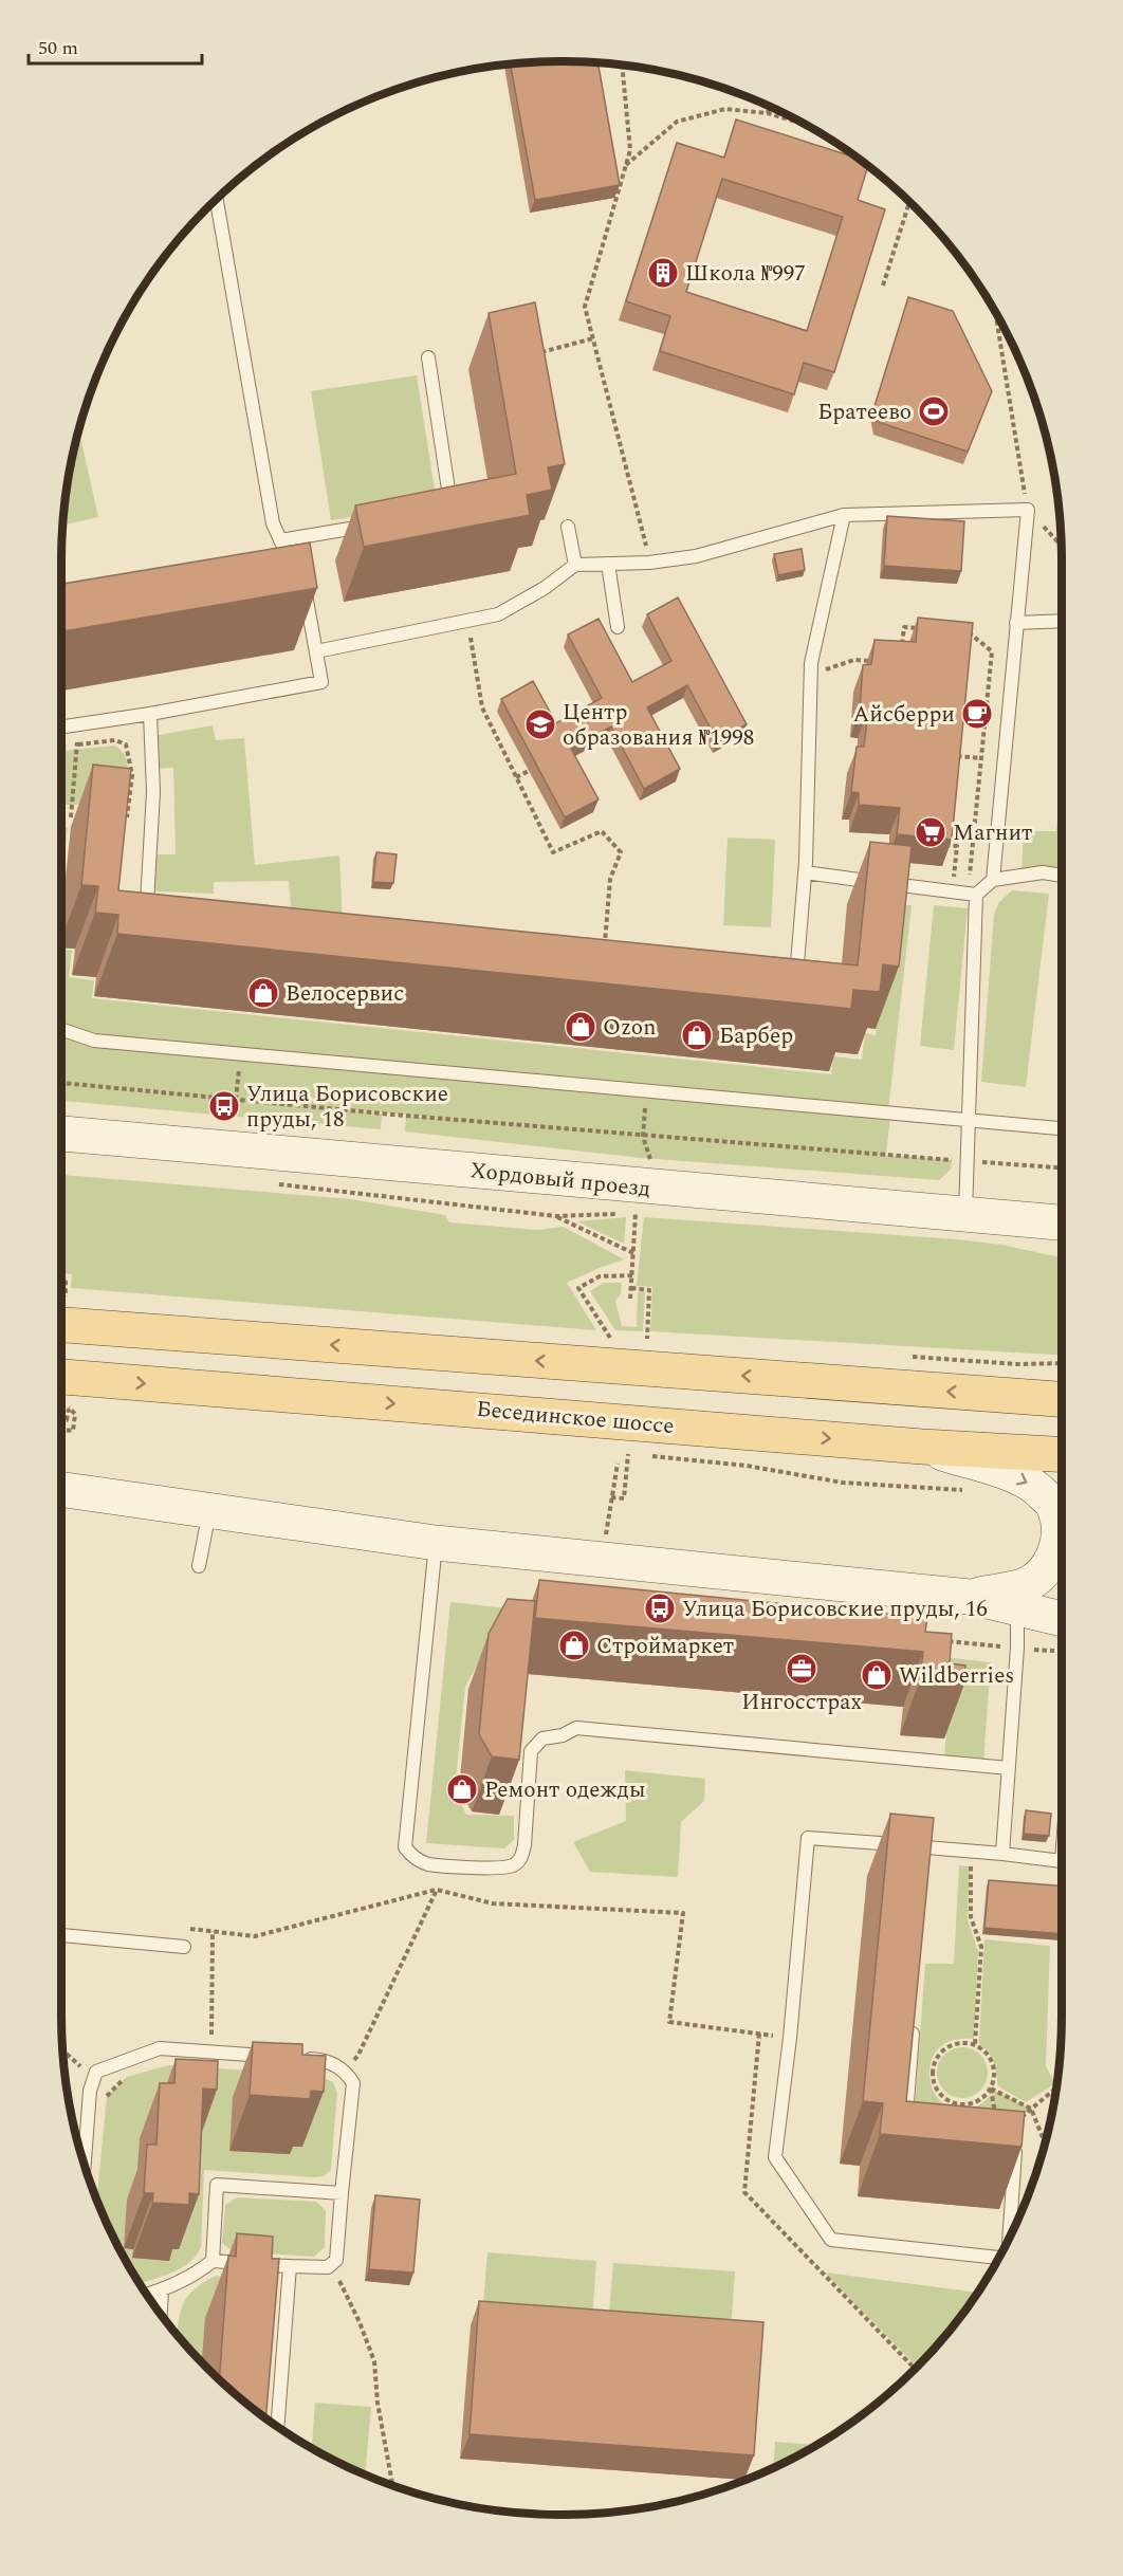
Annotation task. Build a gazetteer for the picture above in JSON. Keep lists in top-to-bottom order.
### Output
{
  "streets": {
    "main road": ["Хордовый проезд", "Бесединское шоссе"]
  },
  "places": {
    "building": ["Школа №997"],
    "sports": ["Братеево"],
    "cafe": ["Айсберри"],
    "school or university": ["Центр образования №1998"],
    "supermarket": ["Магнит"],
    "shop": [
      "Велосервис",
      "Ozon",
      "Барбер",
      "Строймаркет",
      "Wildberries",
      "Ремонт одежды"
    ],
    "bus stop": ["Улица Борисовские пруды, 18", "Улица Борисовские пруды, 16"],
    "office": ["Ингосстрах"]
  },
  "scale_bar": "50 m"
}
